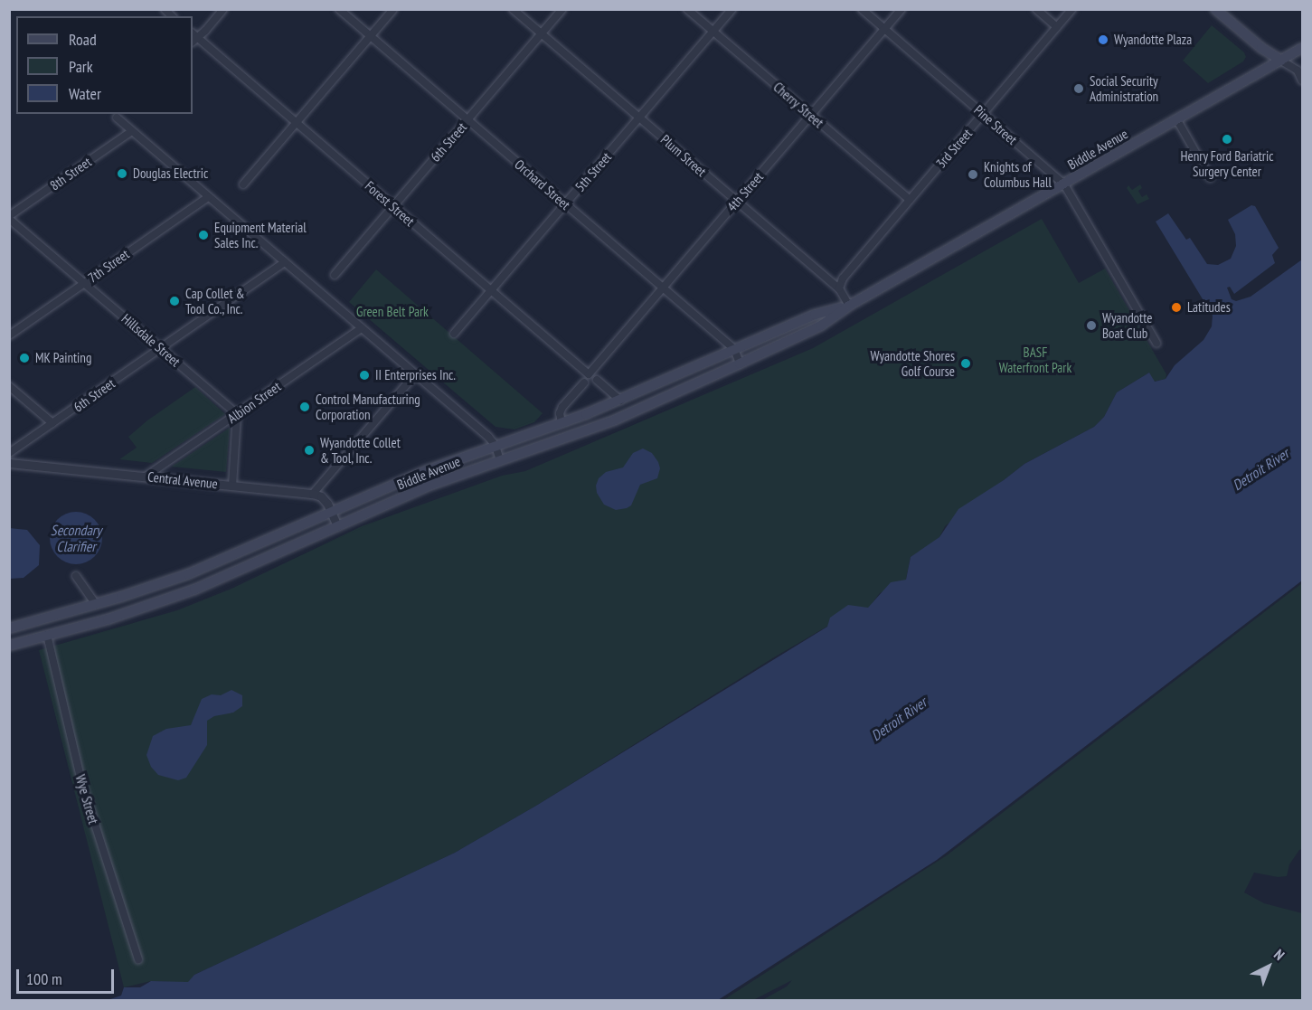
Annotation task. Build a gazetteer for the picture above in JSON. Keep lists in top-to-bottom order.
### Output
{
  "streets": {
    "main road": ["Biddle Avenue"],
    "street": [
      "Cherry Street",
      "Pine Street",
      "6th Street",
      "3rd Street",
      "Plum Street",
      "5th Street",
      "8th Street",
      "Orchard Street",
      "4th Street",
      "Forest Street",
      "7th Street",
      "Hillsdale Street",
      "Albion Street",
      "Central Avenue",
      "Wye Street"
    ]
  },
  "crossings": [
    ["Cherry Street", "3rd Street"],
    ["Cherry Street", "5th Street"],
    ["Cherry Street", "4th Street"],
    ["Pine Street", "3rd Street"],
    ["Pine Street", "Biddle Avenue"],
    ["Pine Street", "4th Street"],
    ["6th Street", "Plum Street"],
    ["6th Street", "Orchard Street"],
    ["6th Street", "Forest Street"],
    ["6th Street", "Hillsdale Street"],
    ["3rd Street", "Plum Street"],
    ["Biddle Avenue", "Plum Street"],
    ["Biddle Avenue", "Orchard Street"],
    ["Biddle Avenue", "Wye Street"],
    ["Plum Street", "5th Street"],
    ["Plum Street", "4th Street"],
    ["5th Street", "Orchard Street"],
    ["5th Street", "Forest Street"],
    ["8th Street", "Hillsdale Street"],
    ["Orchard Street", "4th Street"],
    ["4th Street", "Forest Street"],
    ["7th Street", "Hillsdale Street"],
    ["Hillsdale Street", "Albion Street"],
    ["Albion Street", "Central Avenue"]
  ],
  "water": ["Detroit River", "Secondary Clarifier"],
  "parks": ["Green Belt Park", "BASF Waterfront Park"],
  "places": [
    "Wyandotte Plaza",
    "Social Security Administration",
    "Henry Ford Bariatric Surgery Center",
    "Douglas Electric",
    "Knights of Columbus Hall",
    "Equipment Material Sales Inc.",
    "Cap Collet & Tool Co., Inc.",
    "Latitudes",
    "Wyandotte Boat Club",
    "MK Painting",
    "Wyandotte Shores Golf Course",
    "II Enterprises Inc.",
    "Control Manufacturing Corporation",
    "Wyandotte Collet & Tool, Inc."
  ],
  "legend": ["Road", "Park", "Water"],
  "scale_bar": "100 m",
  "north": "top right"
}
